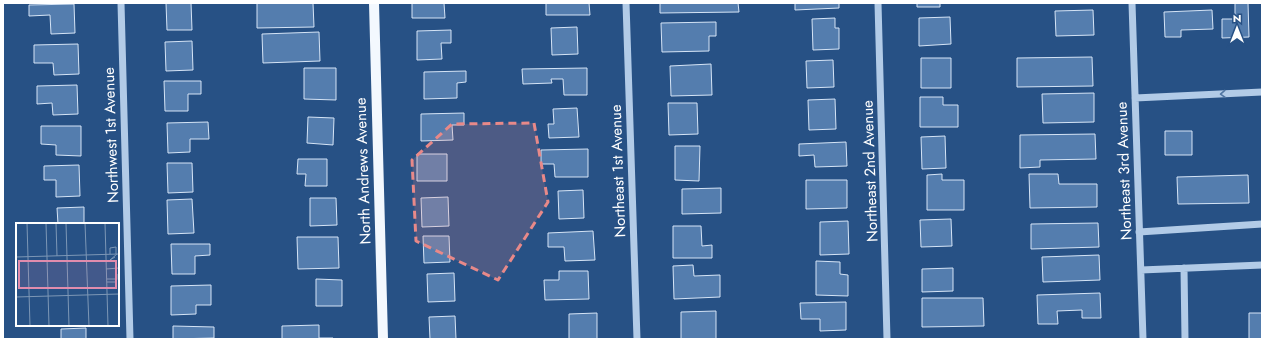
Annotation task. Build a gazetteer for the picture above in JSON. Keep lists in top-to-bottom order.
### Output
{
  "streets": {
    "main road": ["North Andrews Avenue"],
    "street": [
      "Northwest 1st Avenue",
      "Northeast 1st Avenue",
      "Northeast 2nd Avenue",
      "Northeast 3rd Avenue"
    ]
  },
  "north": "top"
}
